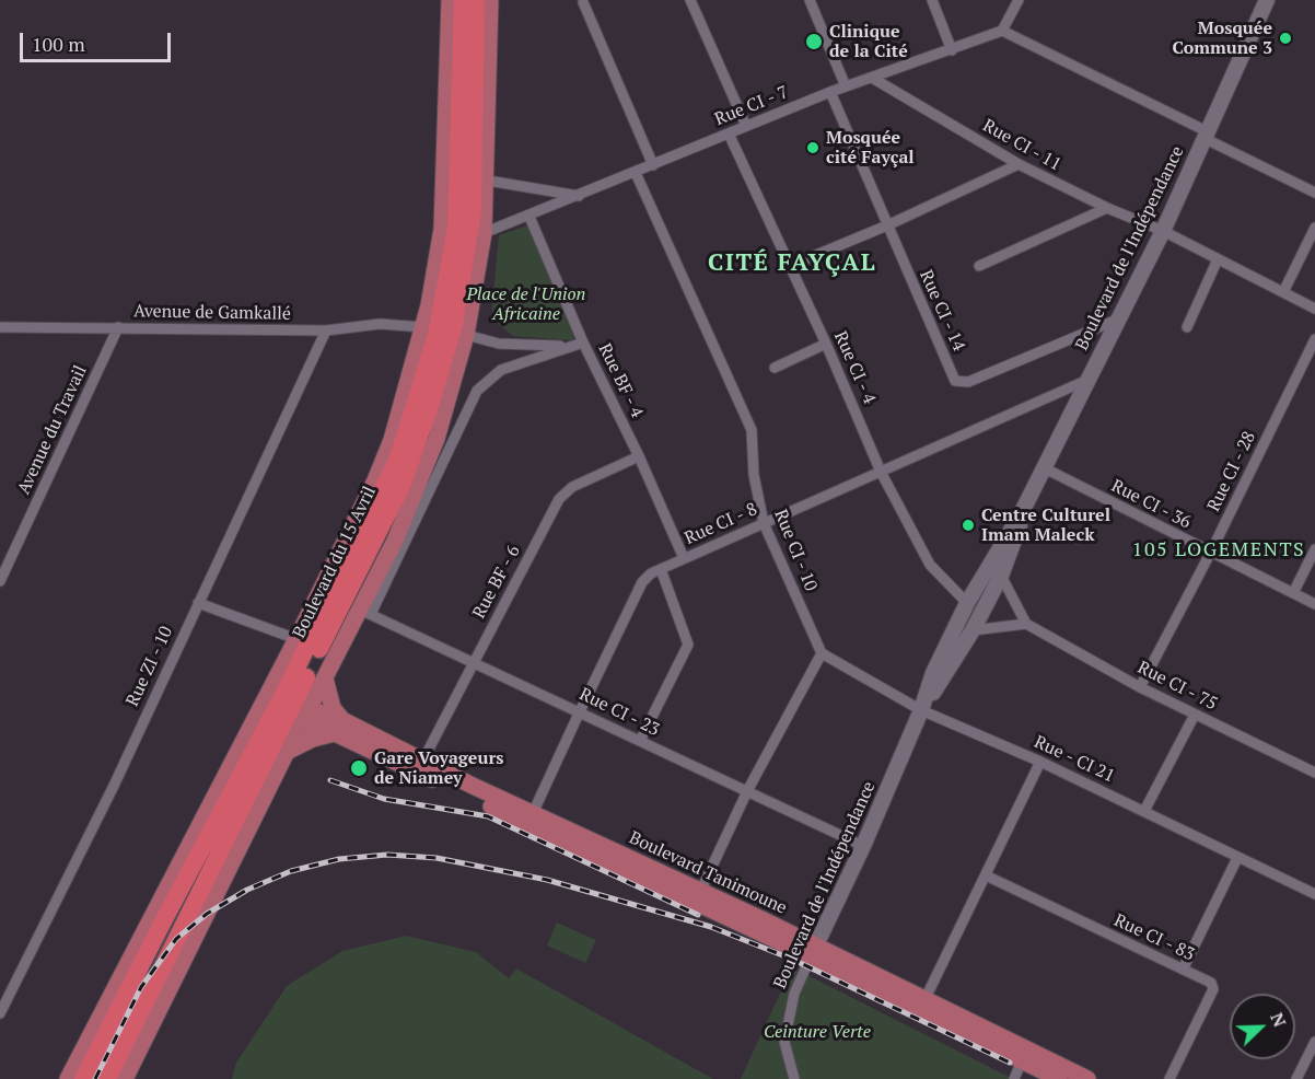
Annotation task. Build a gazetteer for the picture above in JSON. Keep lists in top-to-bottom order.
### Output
{
  "streets": {
    "highway": ["Boulevard du 15 Avril"],
    "main road": ["Boulevard de l'Indépendance", "Boulevard Tanimoune"],
    "street": [
      "Rue CI - 7",
      "Rue CI - 11",
      "Rue CI - 14",
      "Avenue de Gamkallé",
      "Rue CI - 4",
      "Rue BF - 4",
      "Avenue du Travail",
      "Rue CI - 28",
      "Rue CI - 36",
      "Rue CI - 8",
      "Rue CI - 10",
      "Rue BF - 6",
      "Rue ZI - 10",
      "Rue CI - 75",
      "Rue CI - 23",
      "Rue - CI 21",
      "Rue CI - 83"
    ]
  },
  "crossings": [
    ["Rue CI - 7", "Rue CI - 11"],
    ["Rue CI - 7", "Rue CI - 14"],
    ["Rue CI - 7", "Rue CI - 4"],
    ["Rue CI - 7", "Rue BF - 4"],
    ["Rue CI - 7", "Rue CI - 10"],
    ["Rue CI - 11", "Boulevard de l'Indépendance"],
    ["Boulevard de l'Indépendance", "Rue CI - 14"],
    ["Boulevard de l'Indépendance", "Rue CI - 4"],
    ["Boulevard de l'Indépendance", "Rue CI - 36"],
    ["Boulevard de l'Indépendance", "Rue CI - 8"],
    ["Boulevard de l'Indépendance", "Rue CI - 23"],
    ["Boulevard de l'Indépendance", "Rue - CI 21"],
    ["Boulevard de l'Indépendance", "Boulevard Tanimoune"],
    ["Avenue de Gamkallé", "Avenue du Travail"],
    ["Avenue de Gamkallé", "Boulevard du 15 Avril"],
    ["Avenue de Gamkallé", "Rue ZI - 10"],
    ["Rue CI - 4", "Rue CI - 8"],
    ["Rue BF - 4", "Rue CI - 8"],
    ["Rue BF - 4", "Rue BF - 6"],
    ["Rue CI - 28", "Rue CI - 36"],
    ["Rue CI - 28", "Rue CI - 75"],
    ["Rue CI - 8", "Rue CI - 10"],
    ["Rue CI - 8", "Rue CI - 23"],
    ["Rue CI - 8", "Boulevard Tanimoune"],
    ["Rue CI - 10", "Rue - CI 21"],
    ["Rue BF - 6", "Rue CI - 23"],
    ["Rue BF - 6", "Boulevard Tanimoune"]
  ],
  "districts": ["CITÉ FAYÇAL", "105 LOGEMENTS"],
  "parks": ["Place de l'Union Africaine", "Ceinture Verte"],
  "places": [
    "Mosquée Commune 3",
    "Clinique de la Cité",
    "Mosquée cité Fayçal",
    "Centre Culturel Imam Maleck",
    "Gare Voyageurs de Niamey"
  ],
  "scale_bar": "100 m",
  "north": "top right"
}
